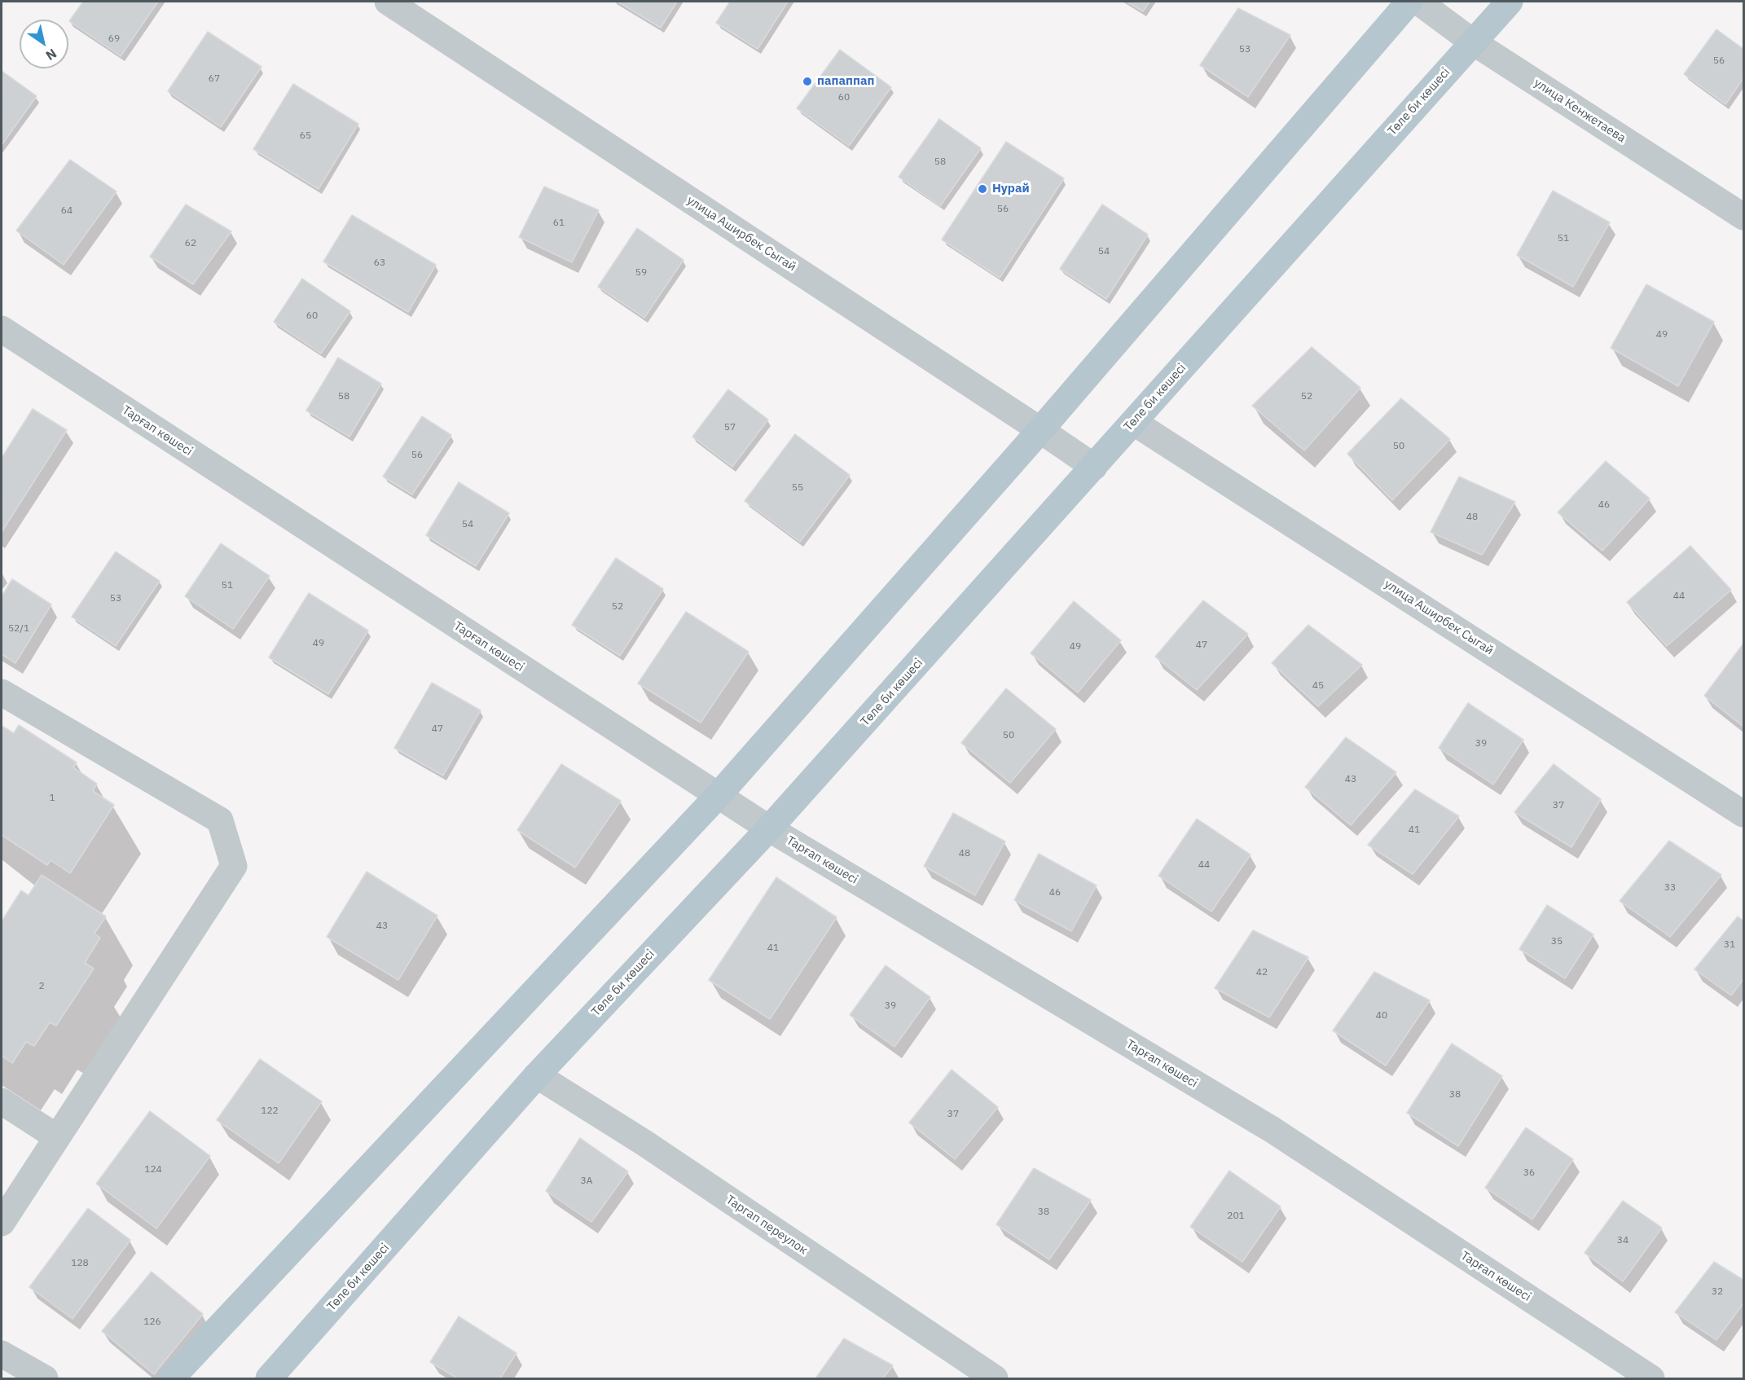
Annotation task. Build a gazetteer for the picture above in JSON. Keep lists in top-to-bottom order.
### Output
{
  "streets": {
    "main road": ["Төле би көшесі"],
    "street": [
      "улица Кенжетаева",
      "улица Аширбек Сыгай",
      "Тарғап көшесі",
      "Таргап переулок"
    ]
  },
  "crossings": [
    ["Төле би көшесі", "улица Кенжетаева"],
    ["Төле би көшесі", "улица Аширбек Сыгай"],
    ["Төле би көшесі", "Тарғап көшесі"],
    ["Төле би көшесі", "Таргап переулок"]
  ],
  "places": ["папаппап", "Нурай"],
  "house_numbers": [
    "69",
    "53",
    "56",
    "67",
    "60",
    "65",
    "58",
    "56",
    "64",
    "61",
    "51",
    "62",
    "54",
    "63",
    "59",
    "60",
    "49",
    "58",
    "52",
    "57",
    "50",
    "56",
    "55",
    "46",
    "48",
    "54",
    "51",
    "44",
    "53",
    "52",
    "52/1",
    "49",
    "47",
    "49",
    "45",
    "47",
    "50",
    "39",
    "43",
    "1",
    "37",
    "41",
    "48",
    "44",
    "33",
    "46",
    "43",
    "35",
    "31",
    "41",
    "42",
    "2",
    "39",
    "40",
    "38",
    "122",
    "37",
    "124",
    "36",
    "3А",
    "38",
    "201",
    "34",
    "128",
    "32",
    "126"
  ],
  "north": "bottom right"
}
